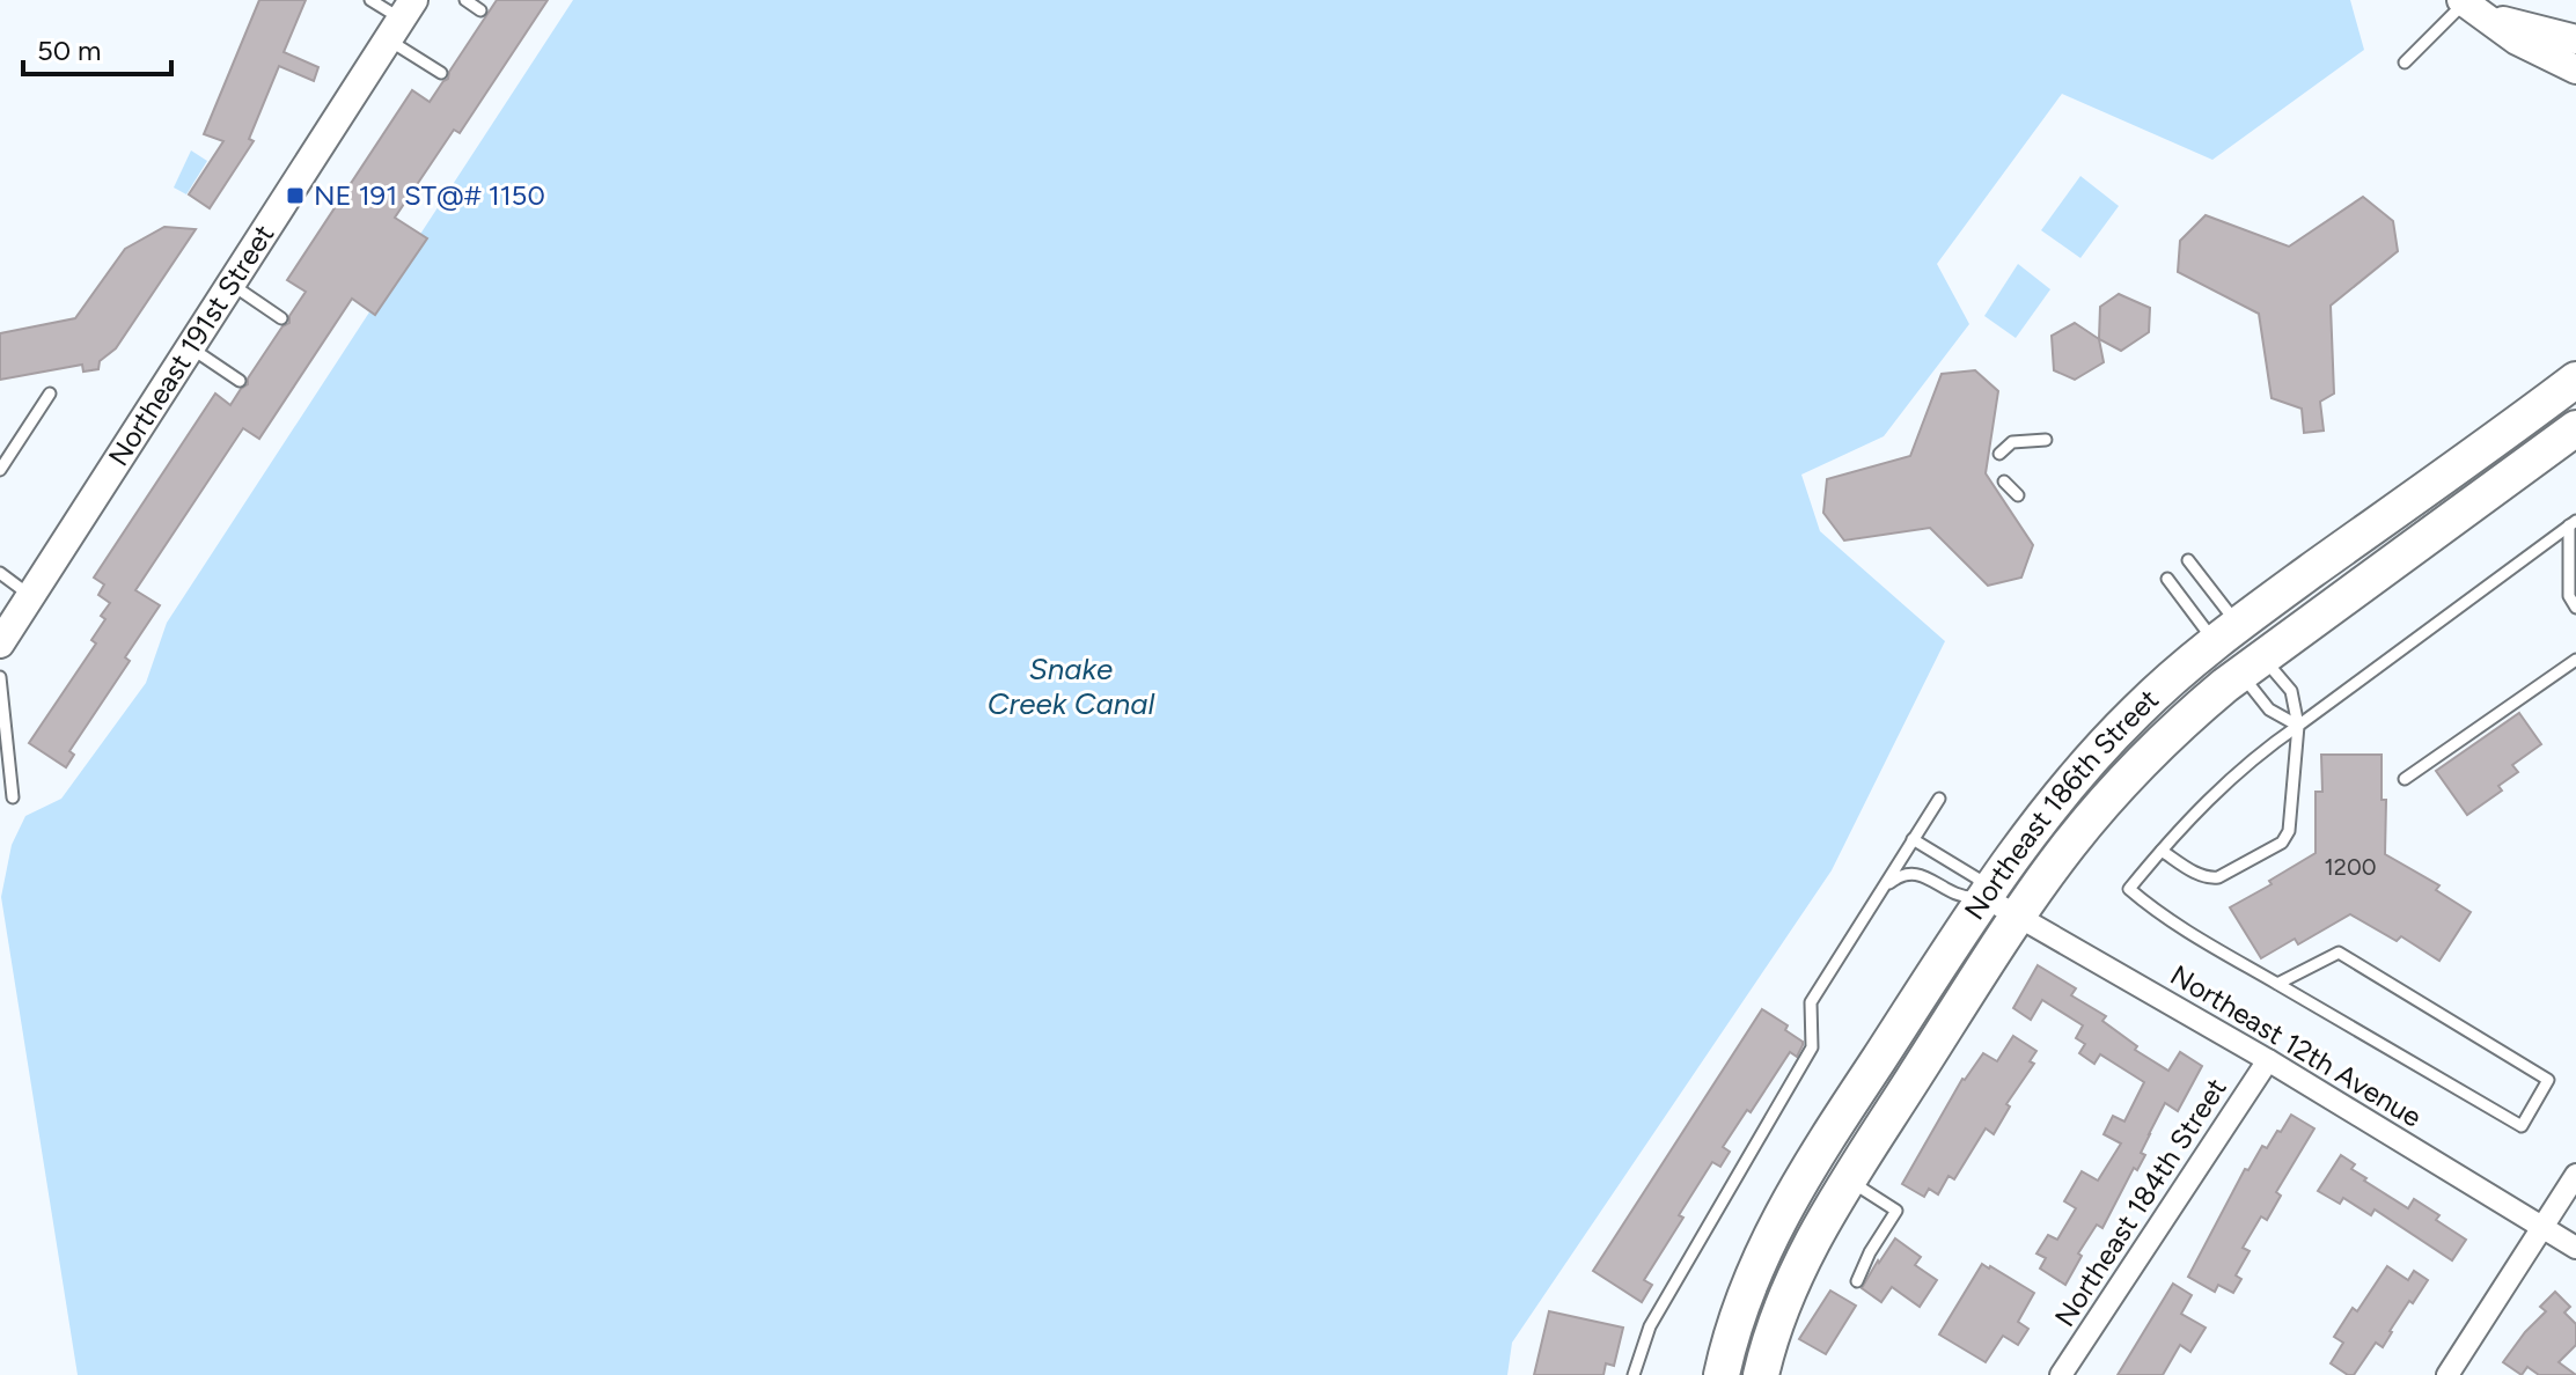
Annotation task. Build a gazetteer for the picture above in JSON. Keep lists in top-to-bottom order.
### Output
{
  "streets": {
    "main road": ["Northeast 186th Street"],
    "street": ["Northeast 191st Street", "Northeast 12th Avenue", "Northeast 184th Street"]
  },
  "crossings": [
    ["Northeast 186th Street", "Northeast 12th Avenue"],
    ["Northeast 12th Avenue", "Northeast 184th Street"]
  ],
  "water": ["Snake Creek Canal"],
  "places": {
    "transit": ["NE 191 ST@# 1150"]
  },
  "house_numbers": ["1200"],
  "scale_bar": "50 m"
}
